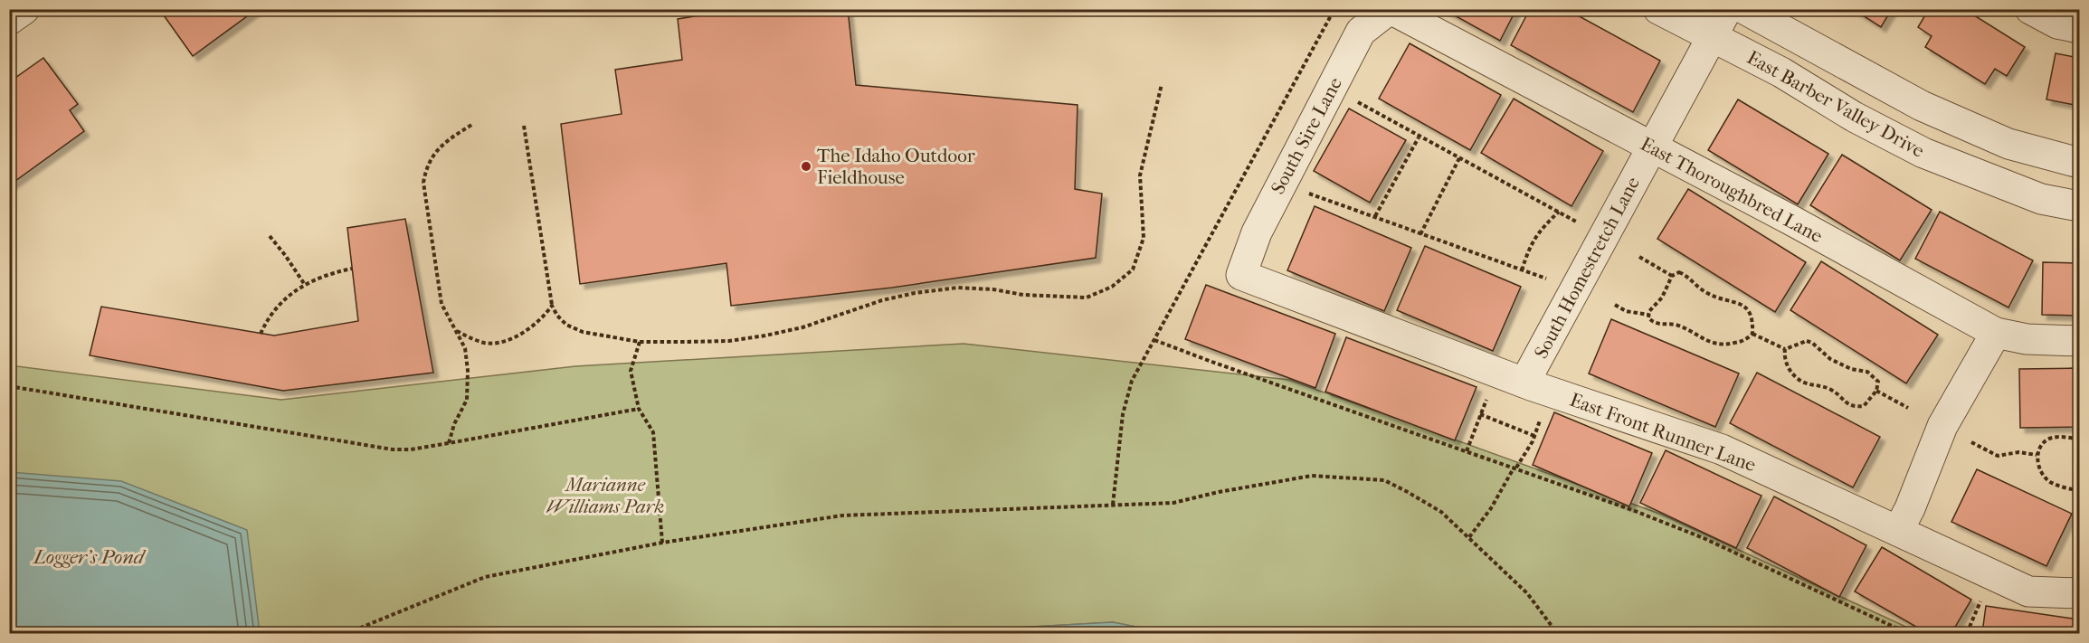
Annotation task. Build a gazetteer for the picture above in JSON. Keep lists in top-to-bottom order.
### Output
{
  "streets": {
    "street": [
      "East Barber Valley Drive",
      "South Sire Lane",
      "East Thoroughbred Lane",
      "South Homestretch Lane",
      "East Front Runner Lane"
    ]
  },
  "crossings": [
    ["East Barber Valley Drive", "South Homestretch Lane"],
    ["South Sire Lane", "East Thoroughbred Lane"],
    ["South Sire Lane", "East Front Runner Lane"],
    ["East Thoroughbred Lane", "South Homestretch Lane"],
    ["South Homestretch Lane", "East Front Runner Lane"]
  ],
  "water": ["Logger's Pond"],
  "parks": ["Marianne Williams Park"],
  "places": ["The Idaho Outdoor Fieldhouse"]
}
